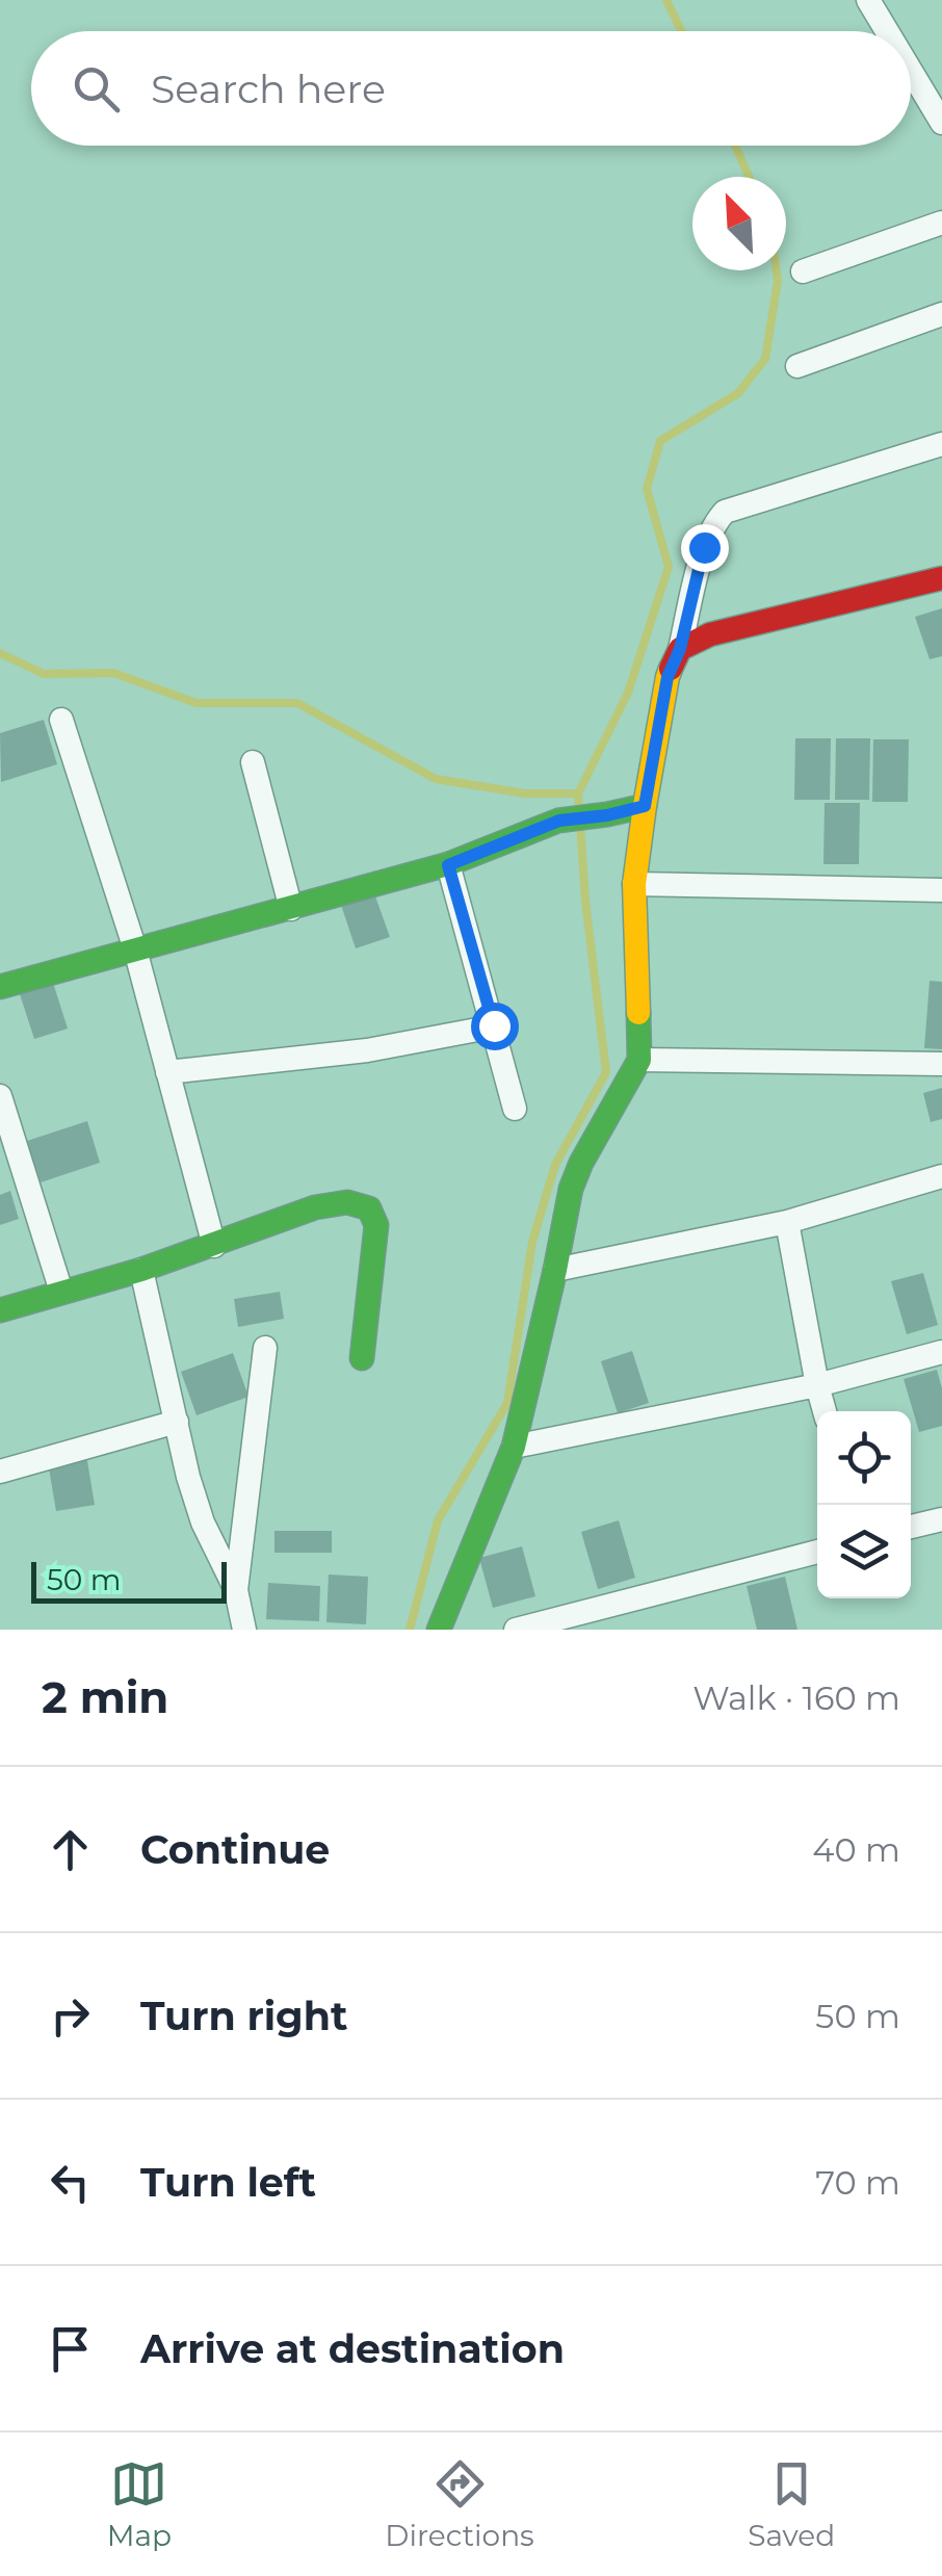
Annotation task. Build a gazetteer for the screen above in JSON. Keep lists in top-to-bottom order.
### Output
{
  "scale_bar": "50 m",
  "north": "top left",
  "page": {
    "search": "Search here",
    "scale": "50 m",
    "heading": ["2 min", "Walk · 160 m"],
    "list": [
      ["Continue", "40 m"],
      ["Turn right", "50 m"],
      ["Turn left", "70 m"],
      "Arrive at destination"
    ],
    "nav": ["Map", "Directions", "Saved"]
  }
}
